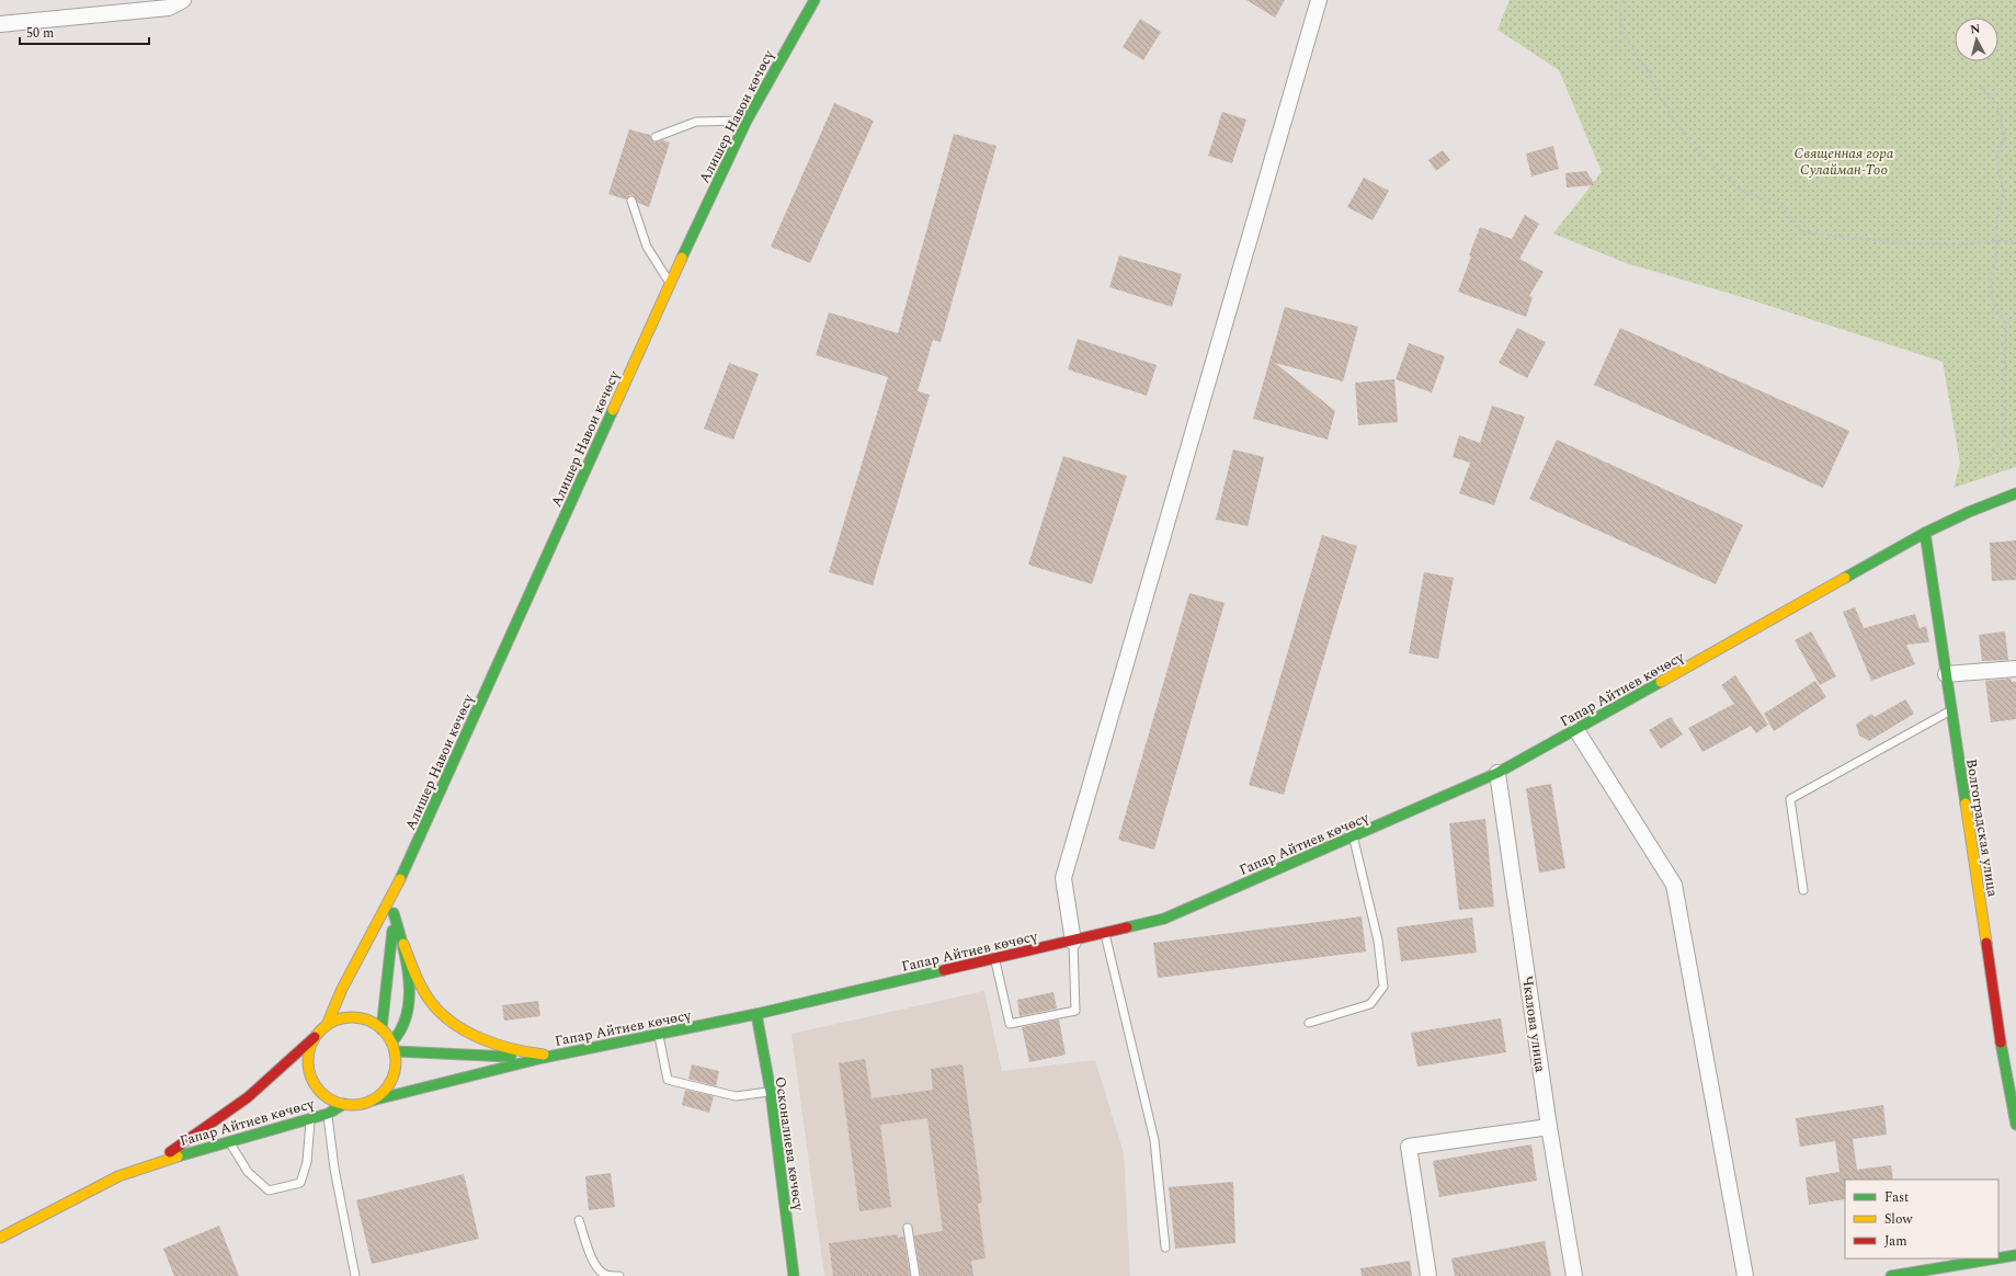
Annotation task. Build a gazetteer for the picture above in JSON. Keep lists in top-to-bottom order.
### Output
{
  "streets": {
    "main road": [
      "Алишер Навои көчөсү",
      "Гапар Айтиев көчөсү",
      "Волгоградская улица",
      "Осконалиева көчөсү"
    ],
    "street": ["Чкалова улица"]
  },
  "crossings": [
    ["Алишер Навои көчөсү", "Гапар Айтиев көчөсү"],
    ["Гапар Айтиев көчөсү", "Волгоградская улица"],
    ["Гапар Айтиев көчөсү", "Чкалова улица"],
    ["Гапар Айтиев көчөсү", "Осконалиева көчөсү"]
  ],
  "parks": ["Священная гора Сулайман-Тоо"],
  "legend": ["Fast", "Slow", "Jam"],
  "scale_bar": "50 m",
  "north": "top"
}
